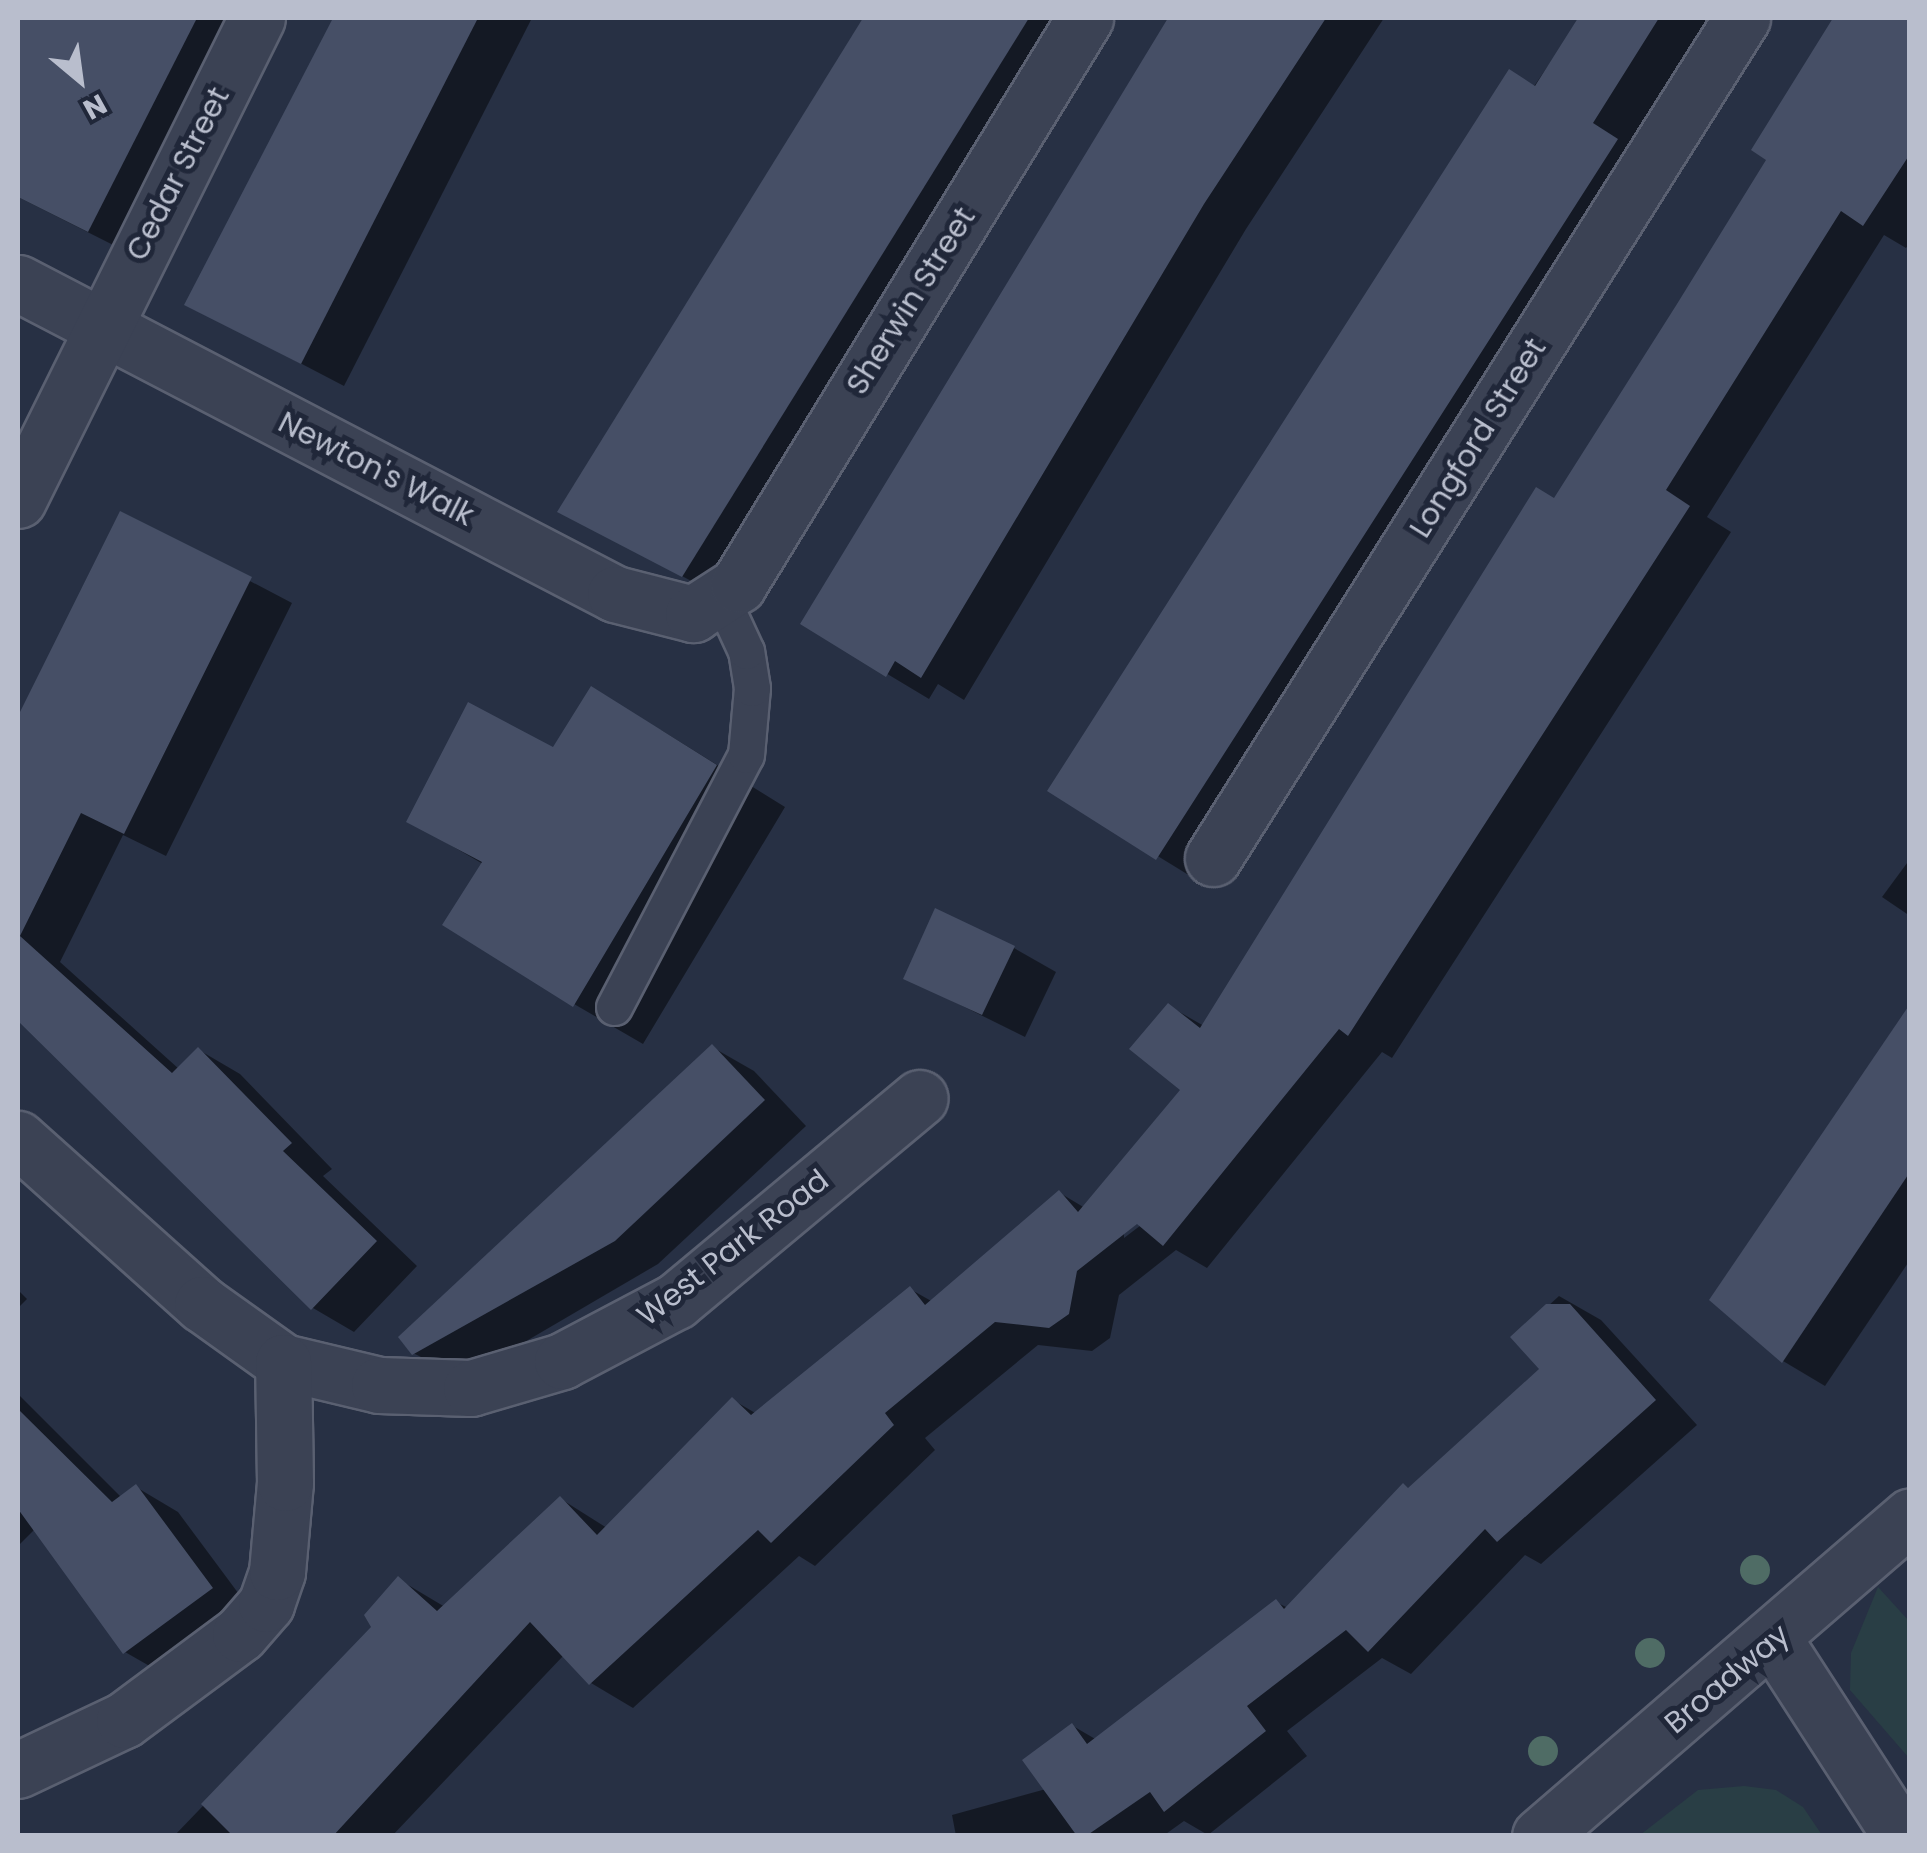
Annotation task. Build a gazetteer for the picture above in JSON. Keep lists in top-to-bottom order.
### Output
{
  "streets": {
    "street": [
      "Cedar Street",
      "Sherwin Street",
      "Longford Street",
      "Newton's Walk",
      "West Park Road",
      "Broadway"
    ]
  },
  "crossings": [
    ["Cedar Street", "Newton's Walk"],
    ["Sherwin Street", "Newton's Walk"]
  ],
  "north": "bottom right"
}
